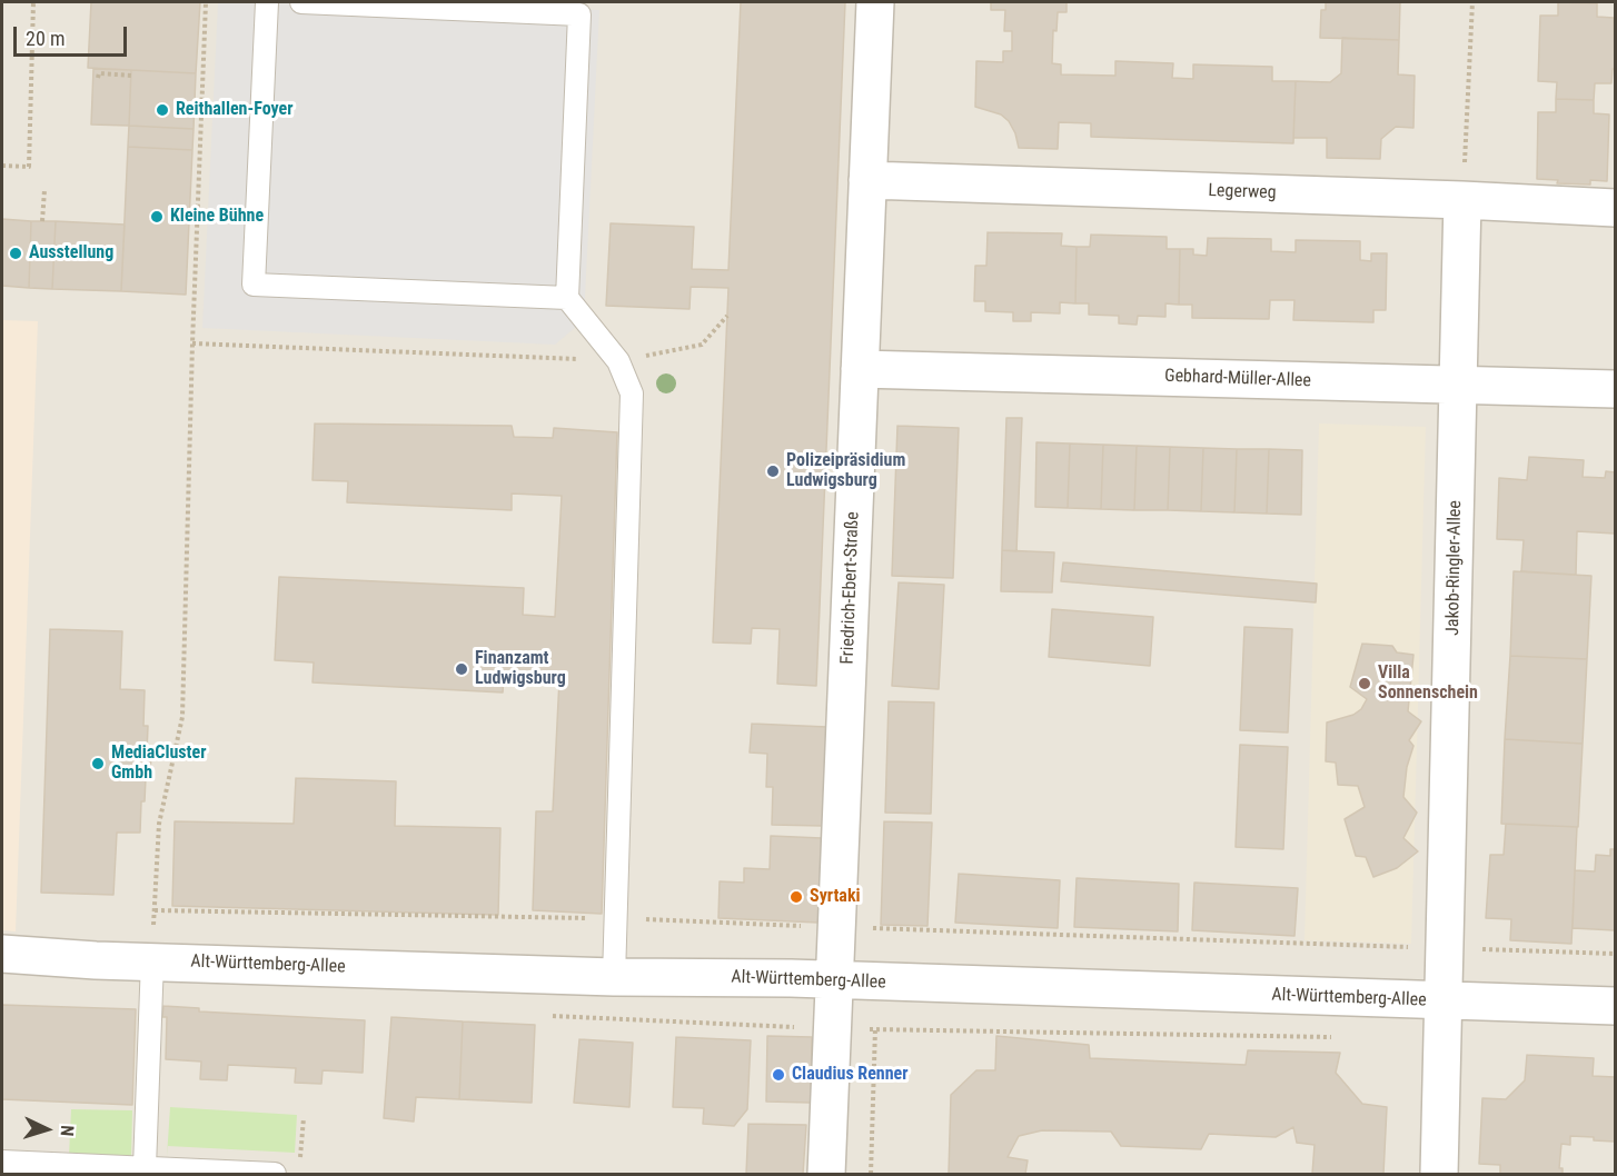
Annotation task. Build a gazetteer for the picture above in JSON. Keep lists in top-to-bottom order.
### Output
{
  "streets": {
    "street": [
      "Legerweg",
      "Gebhard-Müller-Allee",
      "Jakob-Ringler-Allee",
      "Friedrich-Ebert-Straße",
      "Alt-Württemberg-Allee"
    ]
  },
  "crossings": [
    ["Legerweg", "Jakob-Ringler-Allee"],
    ["Legerweg", "Friedrich-Ebert-Straße"],
    ["Gebhard-Müller-Allee", "Jakob-Ringler-Allee"],
    ["Gebhard-Müller-Allee", "Friedrich-Ebert-Straße"],
    ["Jakob-Ringler-Allee", "Alt-Württemberg-Allee"],
    ["Friedrich-Ebert-Straße", "Alt-Württemberg-Allee"]
  ],
  "places": [
    "Reithallen-Foyer",
    "Kleine Bühne",
    "Ausstellung",
    "Polizeipräsidium Ludwigsburg",
    "Finanzamt Ludwigsburg",
    "Villa Sonnenschein",
    "MediaCluster Gmbh",
    "Syrtaki",
    "Claudius Renner"
  ],
  "scale_bar": "20 m",
  "north": "right"
}
